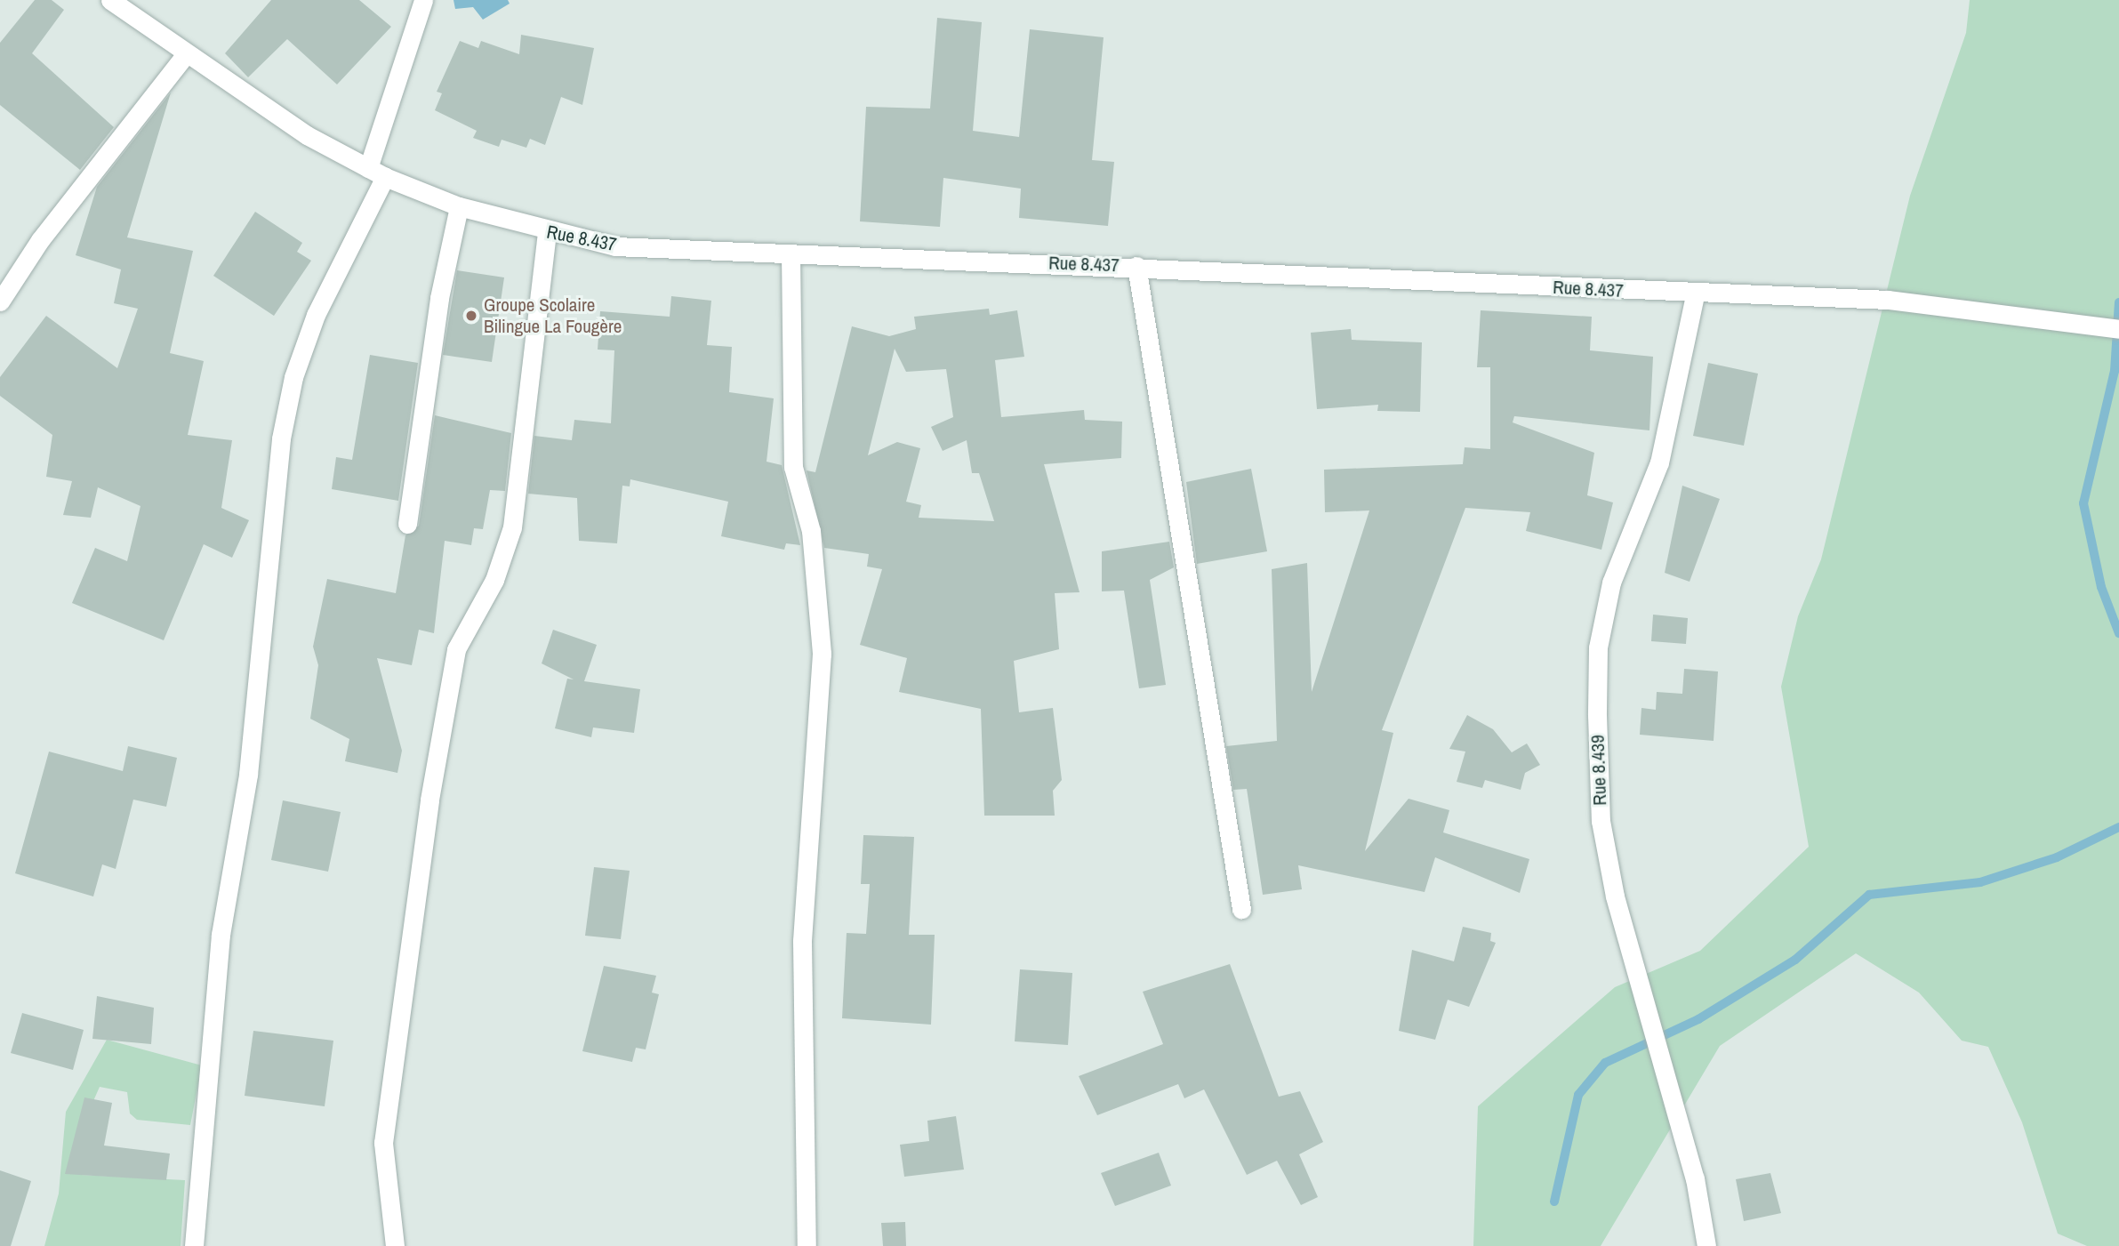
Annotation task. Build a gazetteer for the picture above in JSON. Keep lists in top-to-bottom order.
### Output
{
  "streets": {
    "street": ["Rue 8.437", "Rue 8.439"]
  },
  "crossings": [
    ["Rue 8.437", "Rue 8.439"]
  ],
  "places": ["Groupe Scolaire Bilingue La Fougère"]
}
